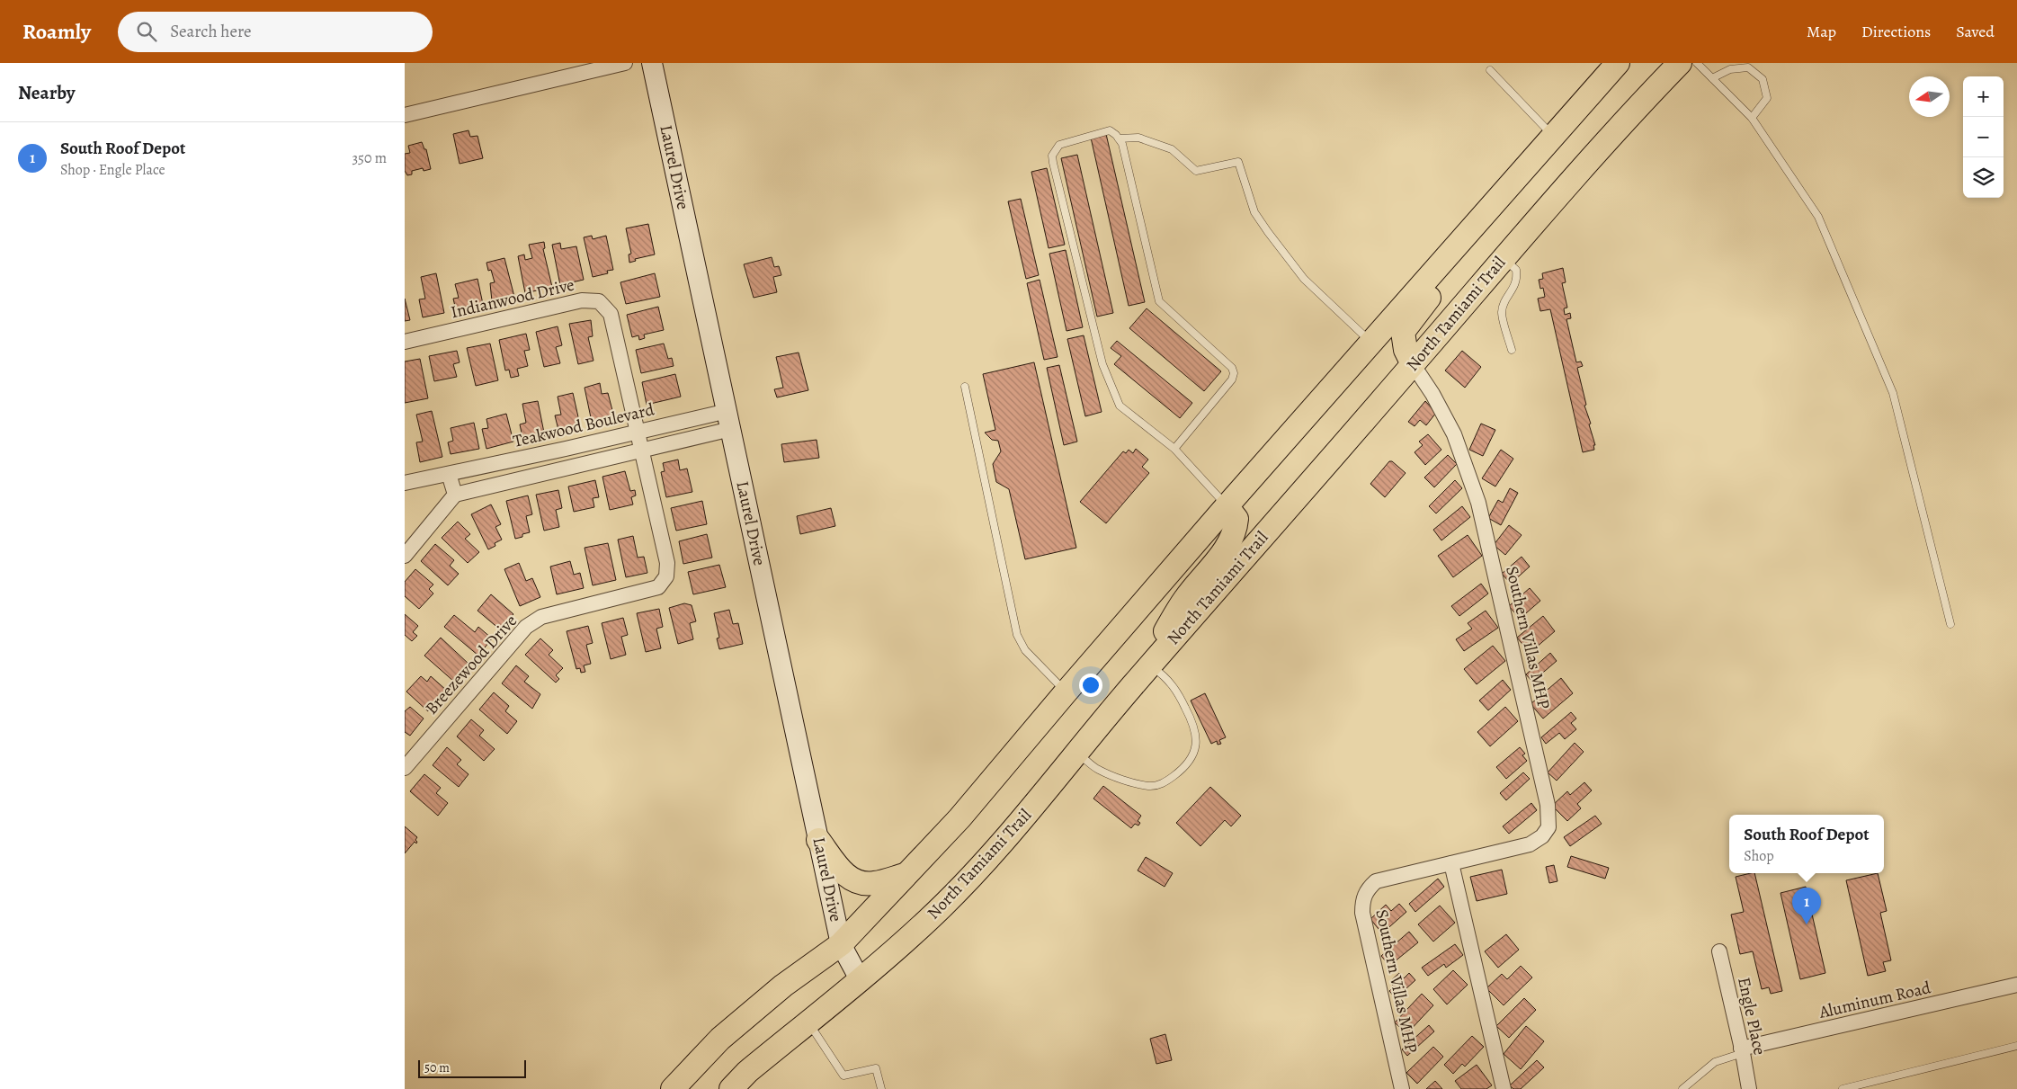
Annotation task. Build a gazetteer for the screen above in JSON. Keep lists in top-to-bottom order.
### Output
{
  "streets": {
    "main road": ["North Tamiami Trail"],
    "street": [
      "Laurel Drive",
      "Indianwood Drive",
      "Teakwood Boulevard",
      "Southern Villas MHP",
      "Breezewood Drive",
      "Aluminum Road",
      "Engle Place"
    ]
  },
  "crossings": [
    ["Laurel Drive", "North Tamiami Trail"],
    ["Laurel Drive", "Teakwood Boulevard"],
    ["Indianwood Drive", "Teakwood Boulevard"],
    ["Indianwood Drive", "Breezewood Drive"],
    ["North Tamiami Trail", "Southern Villas MHP"],
    ["Teakwood Boulevard", "Breezewood Drive"],
    ["Aluminum Road", "Engle Place"]
  ],
  "scale_bar": "50 m",
  "north": "left",
  "page": {
    "header": "Roamly",
    "search": "Search here",
    "nav": ["Map", "Directions", "Saved"],
    "heading": "Nearby",
    "map_buttons": ["+", "−"],
    "list": [
      {
        "mark": "1",
        "name": "South Roof Depot",
        "note": "Shop · Engle Place",
        "value": "350 m"
      }
    ],
    "popup": ["South Roof Depot", "Shop"],
    "pins": "1",
    "scale": "50 m"
  }
}
